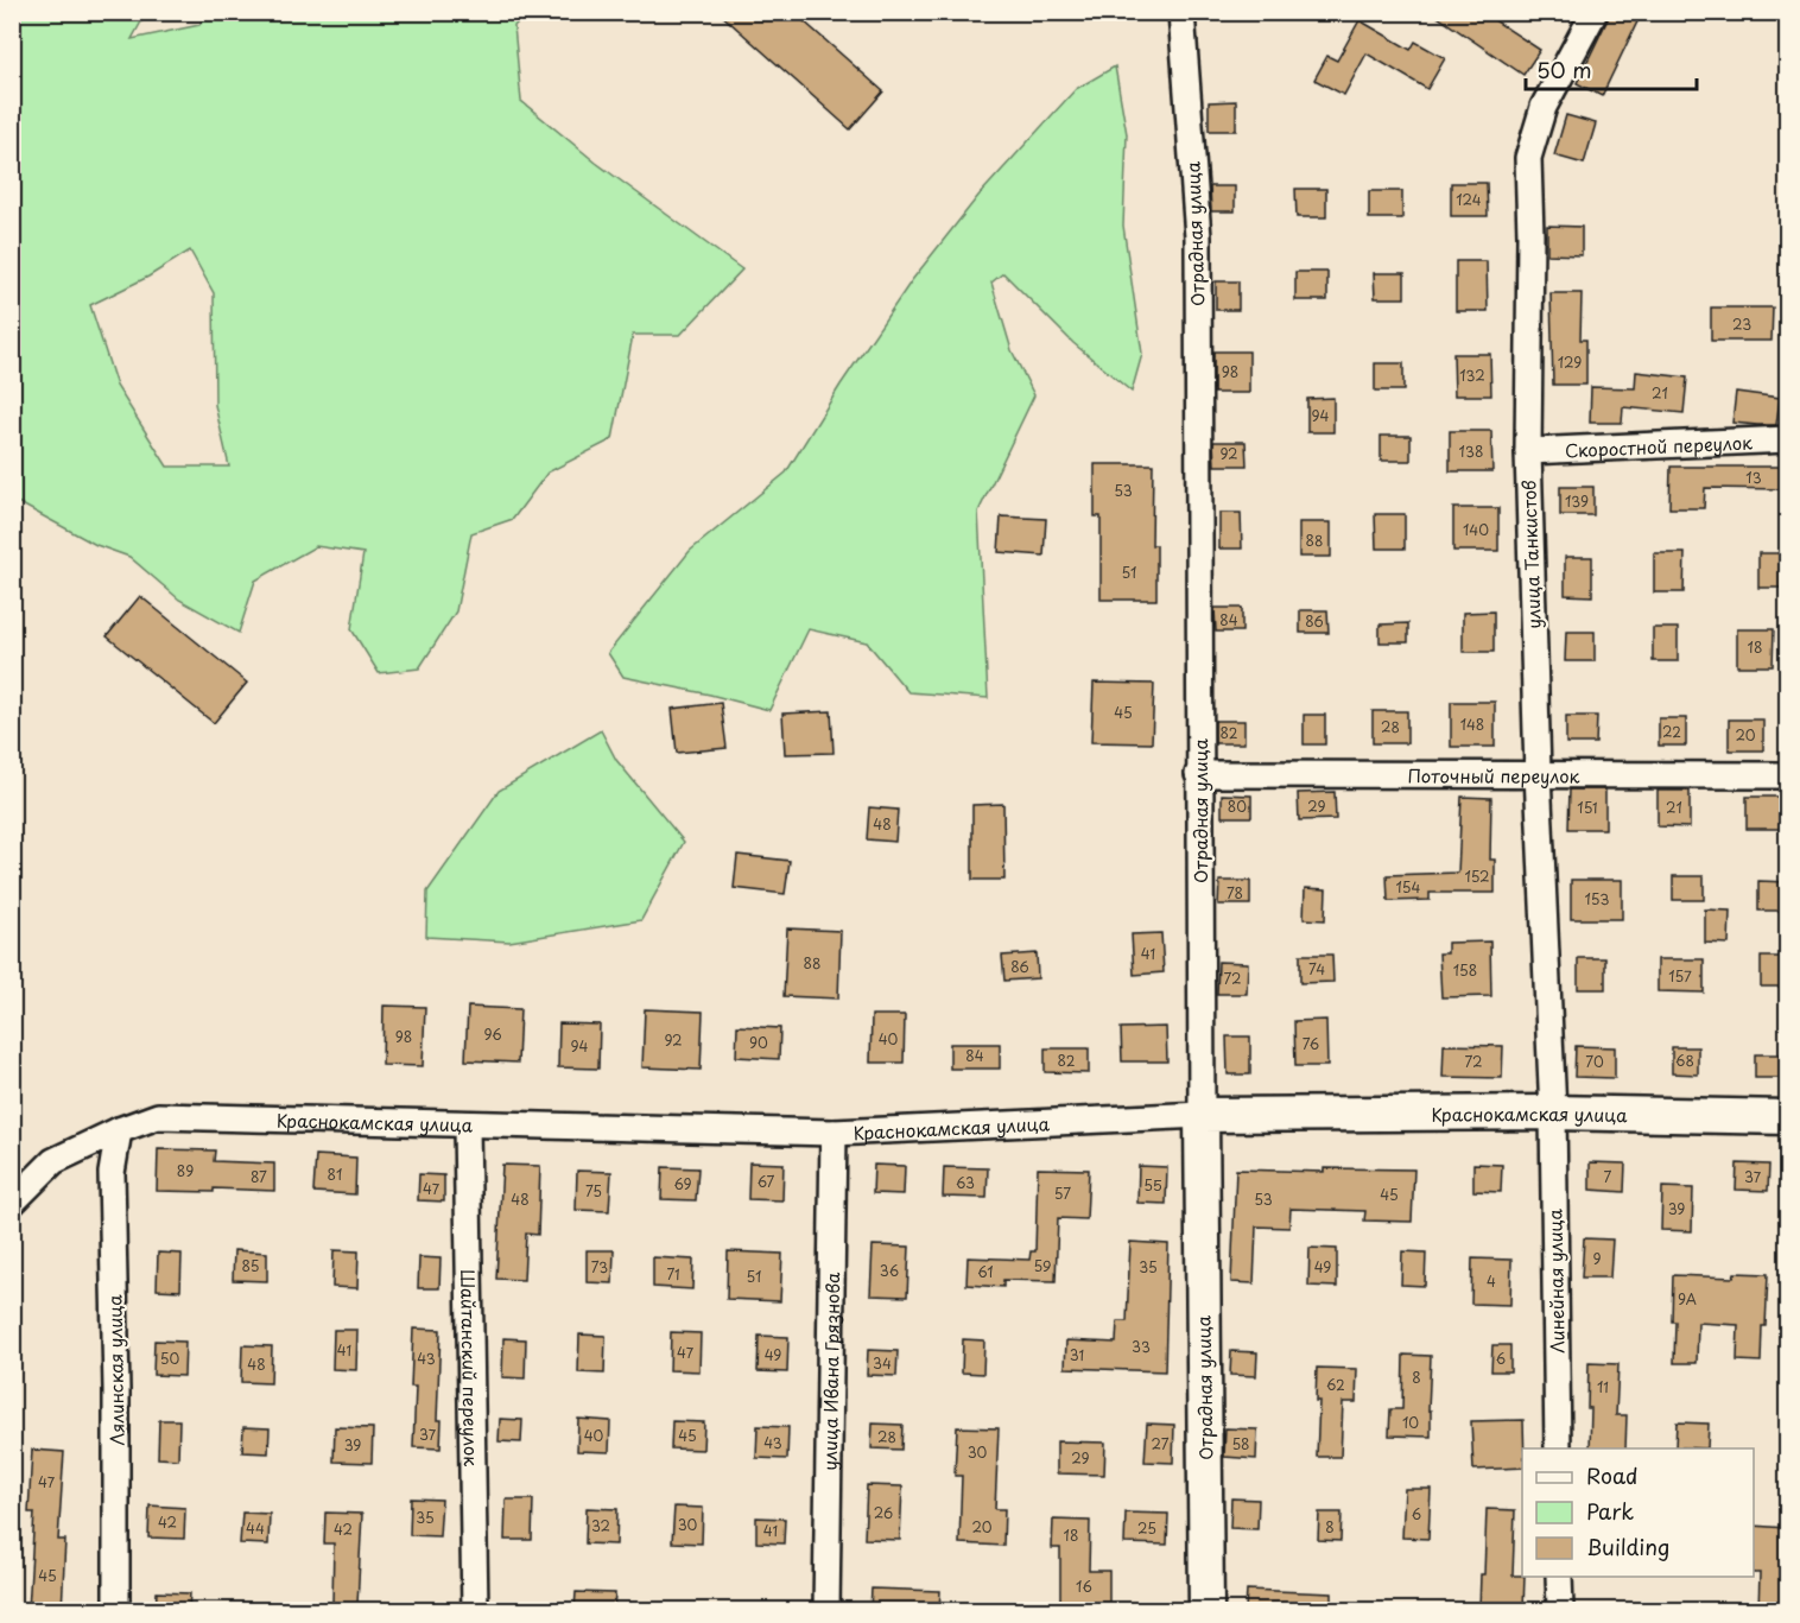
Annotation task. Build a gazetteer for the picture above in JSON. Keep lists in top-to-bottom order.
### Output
{
  "streets": {
    "street": [
      "Отрадная улица",
      "Скоростной переулок",
      "улица Танкистов",
      "Поточный переулок",
      "Краснокамская улица",
      "Линейная улица",
      "Шайтанский переулок",
      "Лялинская улица",
      "улица Ивана Грязнова"
    ]
  },
  "crossings": [
    ["Отрадная улица", "Поточный переулок"],
    ["Отрадная улица", "Краснокамская улица"],
    ["Скоростной переулок", "улица Танкистов"],
    ["улица Танкистов", "Поточный переулок"],
    ["улица Танкистов", "Краснокамская улица"],
    ["улица Танкистов", "Линейная улица"],
    ["Краснокамская улица", "Линейная улица"],
    ["Краснокамская улица", "Шайтанский переулок"],
    ["Краснокамская улица", "Лялинская улица"],
    ["Краснокамская улица", "улица Ивана Грязнова"]
  ],
  "house_numbers": [
    "124",
    "23",
    "129",
    "98",
    "132",
    "21",
    "94",
    "138",
    "92",
    "13",
    "53",
    "139",
    "140",
    "88",
    "51",
    "84",
    "86",
    "18",
    "45",
    "148",
    "28",
    "22",
    "82",
    "20",
    "80",
    "29",
    "151",
    "21",
    "48",
    "152",
    "154",
    "78",
    "153",
    "41",
    "88",
    "86",
    "74",
    "158",
    "157",
    "72",
    "96",
    "98",
    "40",
    "92",
    "90",
    "76",
    "94",
    "84",
    "82",
    "68",
    "72",
    "70",
    "89",
    "81",
    "87",
    "7",
    "37",
    "67",
    "63",
    "69",
    "55",
    "47",
    "75",
    "57",
    "45",
    "48",
    "53",
    "39",
    "9",
    "85",
    "59",
    "73",
    "35",
    "49",
    "36",
    "61",
    "71",
    "51",
    "4",
    "9А",
    "33",
    "41",
    "47",
    "49",
    "31",
    "50",
    "43",
    "6",
    "34",
    "48",
    "8",
    "62",
    "11",
    "10",
    "37",
    "40",
    "45",
    "28",
    "43",
    "27",
    "58",
    "39",
    "30",
    "29",
    "47",
    "26",
    "6",
    "35",
    "42",
    "30",
    "32",
    "20",
    "8",
    "44",
    "25",
    "42",
    "41",
    "18",
    "45",
    "16"
  ],
  "legend": ["Road", "Park", "Building"],
  "scale_bar": "50 m"
}
